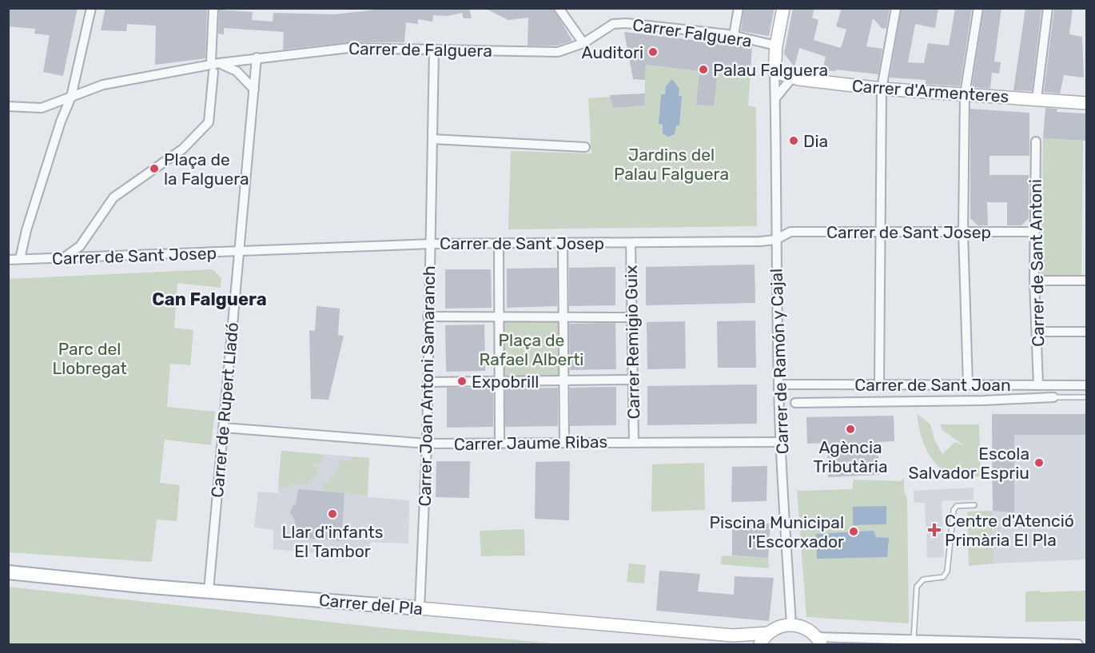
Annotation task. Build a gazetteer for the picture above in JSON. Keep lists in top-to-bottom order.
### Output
{
  "streets": {
    "main road": ["Carrer d'Armenteres", "Carrer de Ramón y Cajal", "Carrer del Pla"],
    "street": [
      "Carrer Falguera",
      "Carrer de Falguera",
      "Carrer de Sant Josep",
      "Carrer de Sant Antoni",
      "Carrer Remigio Guix",
      "Carrer de Sant Joan",
      "Carrer Joan Antoni Samaranch",
      "Carrer de Rupert Lladó",
      "Carrer Jaume Ribas"
    ]
  },
  "crossings": [
    ["Carrer Falguera", "Carrer de Falguera"],
    ["Carrer Falguera", "Carrer de Ramón y Cajal"],
    ["Carrer de Falguera", "Carrer Joan Antoni Samaranch"],
    ["Carrer de Falguera", "Carrer de Rupert Lladó"],
    ["Carrer d'Armenteres", "Carrer de Ramón y Cajal"],
    ["Carrer de Sant Josep", "Carrer de Sant Antoni"],
    ["Carrer de Sant Josep", "Carrer Remigio Guix"],
    ["Carrer de Sant Josep", "Carrer de Ramón y Cajal"],
    ["Carrer de Sant Josep", "Carrer Joan Antoni Samaranch"],
    ["Carrer de Sant Josep", "Carrer de Rupert Lladó"],
    ["Carrer de Sant Antoni", "Carrer de Sant Joan"],
    ["Carrer Remigio Guix", "Carrer Jaume Ribas"],
    ["Carrer de Ramón y Cajal", "Carrer de Sant Joan"],
    ["Carrer de Ramón y Cajal", "Carrer Jaume Ribas"],
    ["Carrer de Ramón y Cajal", "Carrer del Pla"],
    ["Carrer Joan Antoni Samaranch", "Carrer Jaume Ribas"],
    ["Carrer Joan Antoni Samaranch", "Carrer del Pla"],
    ["Carrer de Rupert Lladó", "Carrer Jaume Ribas"],
    ["Carrer de Rupert Lladó", "Carrer del Pla"]
  ],
  "districts": ["Can Falguera"],
  "parks": ["Jardins del Palau Falguera", "Plaça de Rafael Alberti", "Parc del Llobregat"],
  "places": {
    "other": [
      "Auditori",
      "Palau Falguera",
      "Dia",
      "Plaça de la Falguera",
      "Expobrill",
      "Agència Tributària",
      "Escola Salvador Espriu",
      "Llar d'infants El Tambor",
      "Piscina Municipal l'Escorxador"
    ],
    "health": ["Centre d'Atenció Primària El Pla"]
  }
}
